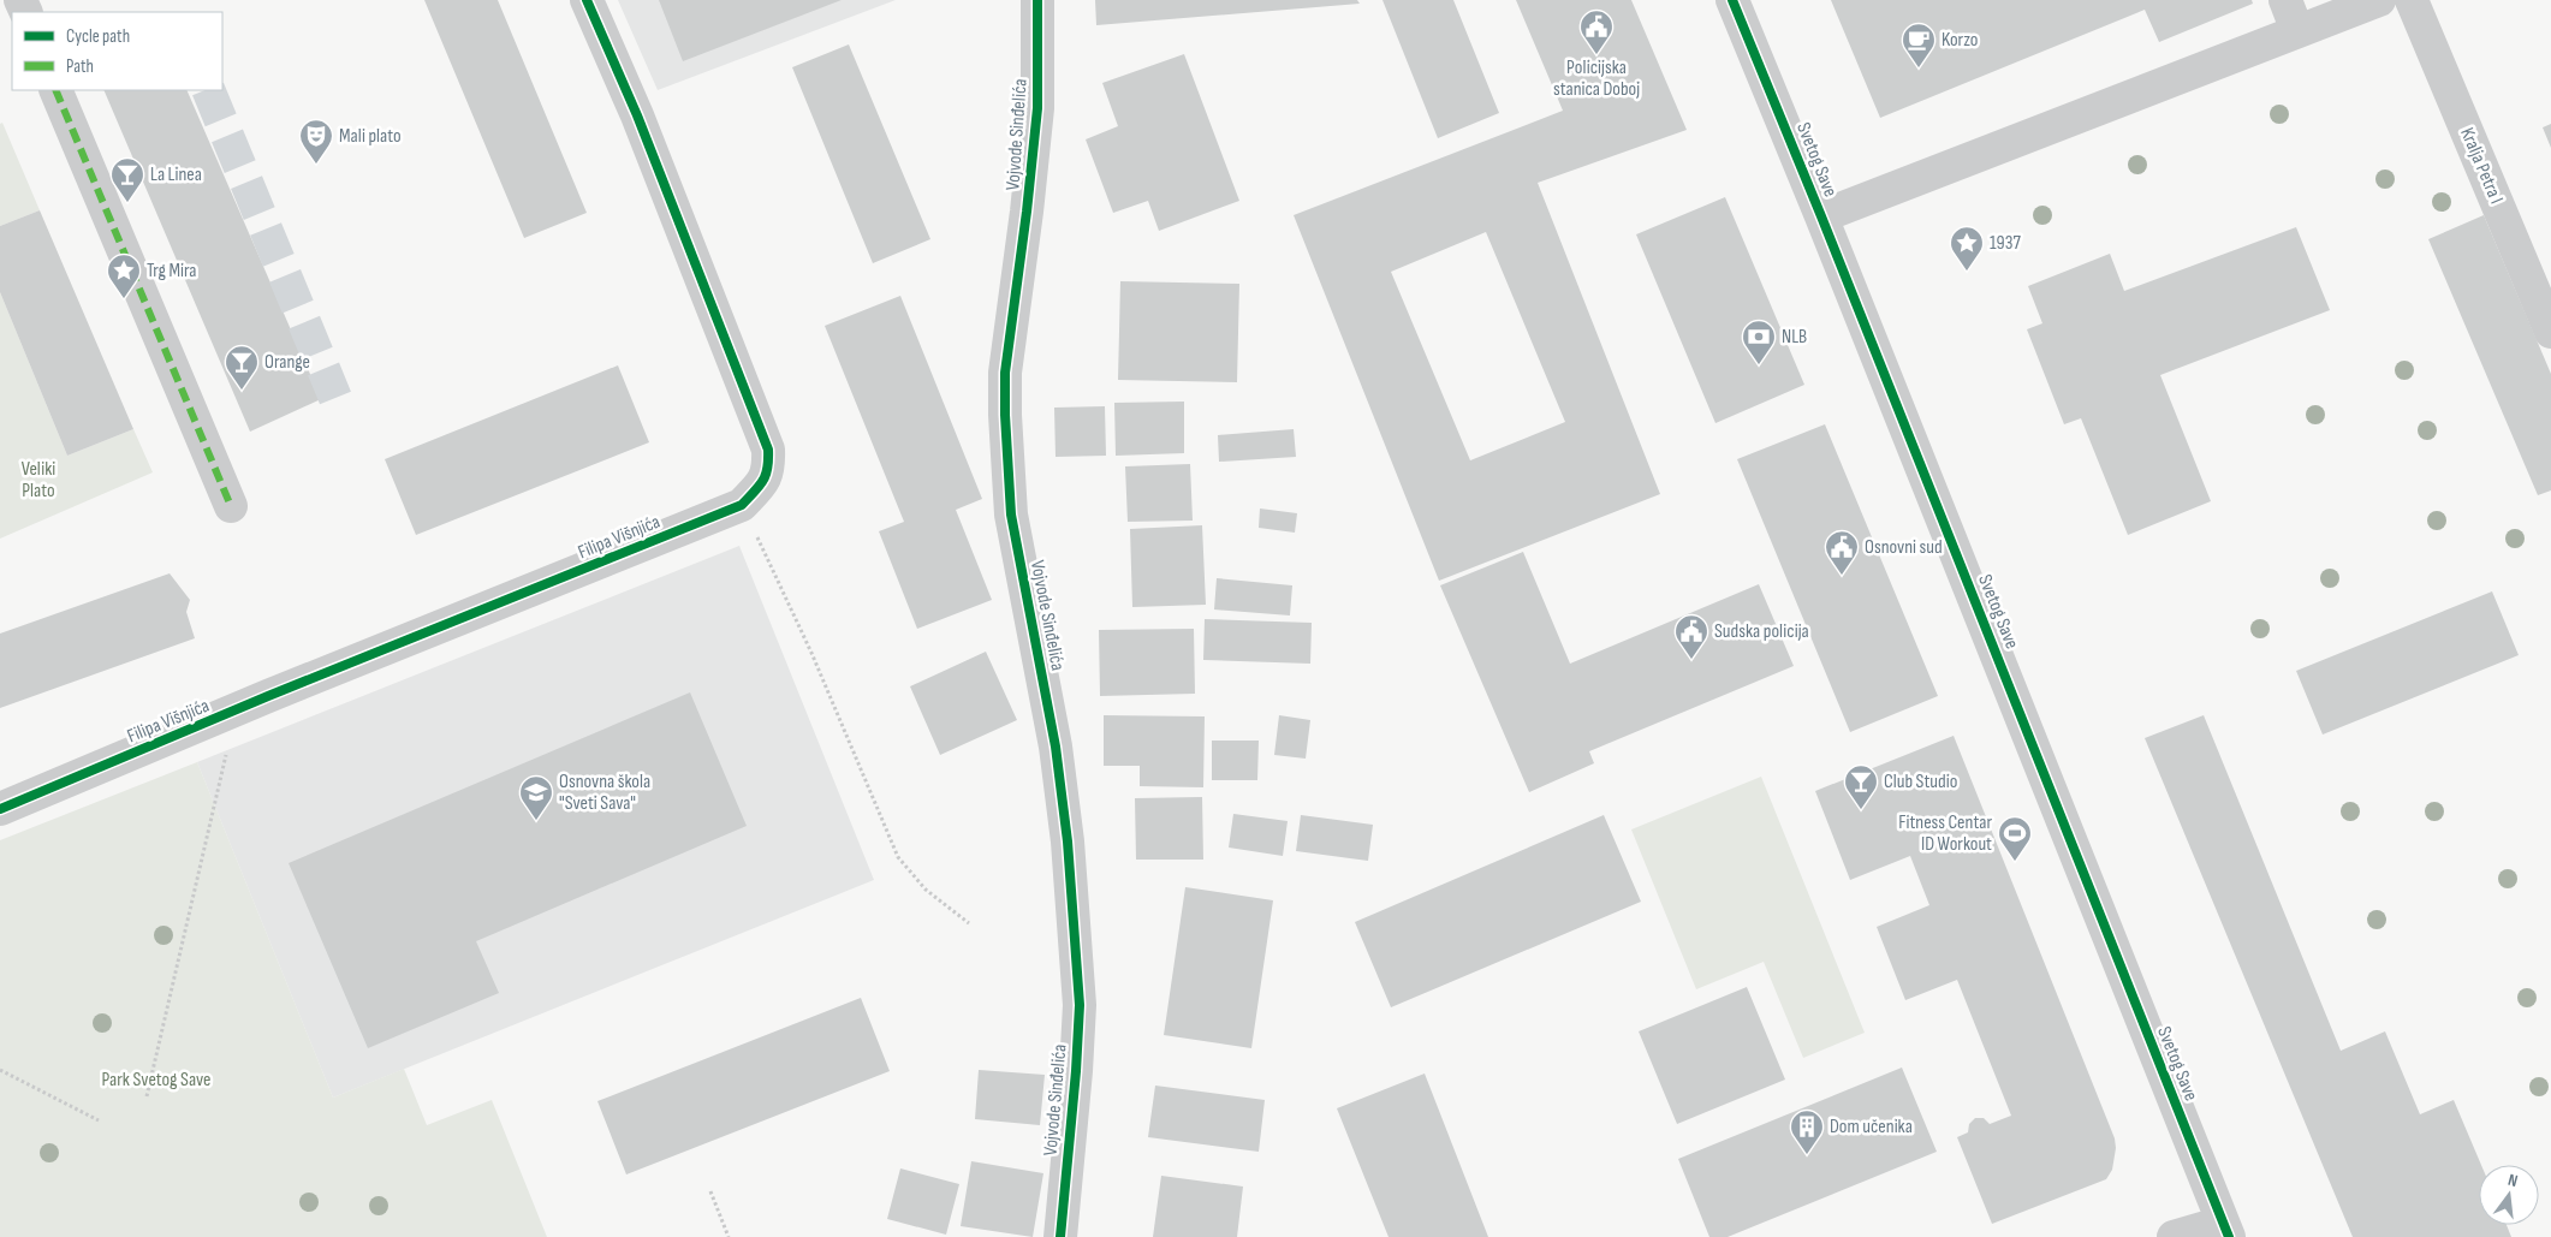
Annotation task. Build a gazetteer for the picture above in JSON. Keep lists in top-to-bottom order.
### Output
{
  "streets": {
    "street": [
      "Vojvode Sinđelića",
      "Svetog Save",
      "Kralja Petra I",
      "Filipa Višnjića"
    ]
  },
  "parks": ["Veliki Plato", "Park Svetog Save"],
  "places": {
    "public building": ["Policijska stanica Doboj", "Osnovni sud", "Sudska policija"],
    "cafe": ["Korzo"],
    "theatre": ["Mali plato"],
    "bar": ["La Linea", "Orange", "Club Studio"],
    "place": ["1937", "Trg Mira"],
    "bank": ["NLB"],
    "school or university": ["Osnovna škola \"Sveti Sava\""],
    "sports": ["Fitness Centar ID Workout"],
    "building": ["Dom učenika"]
  },
  "legend": ["Cycle path", "Path"],
  "north": "top"
}
